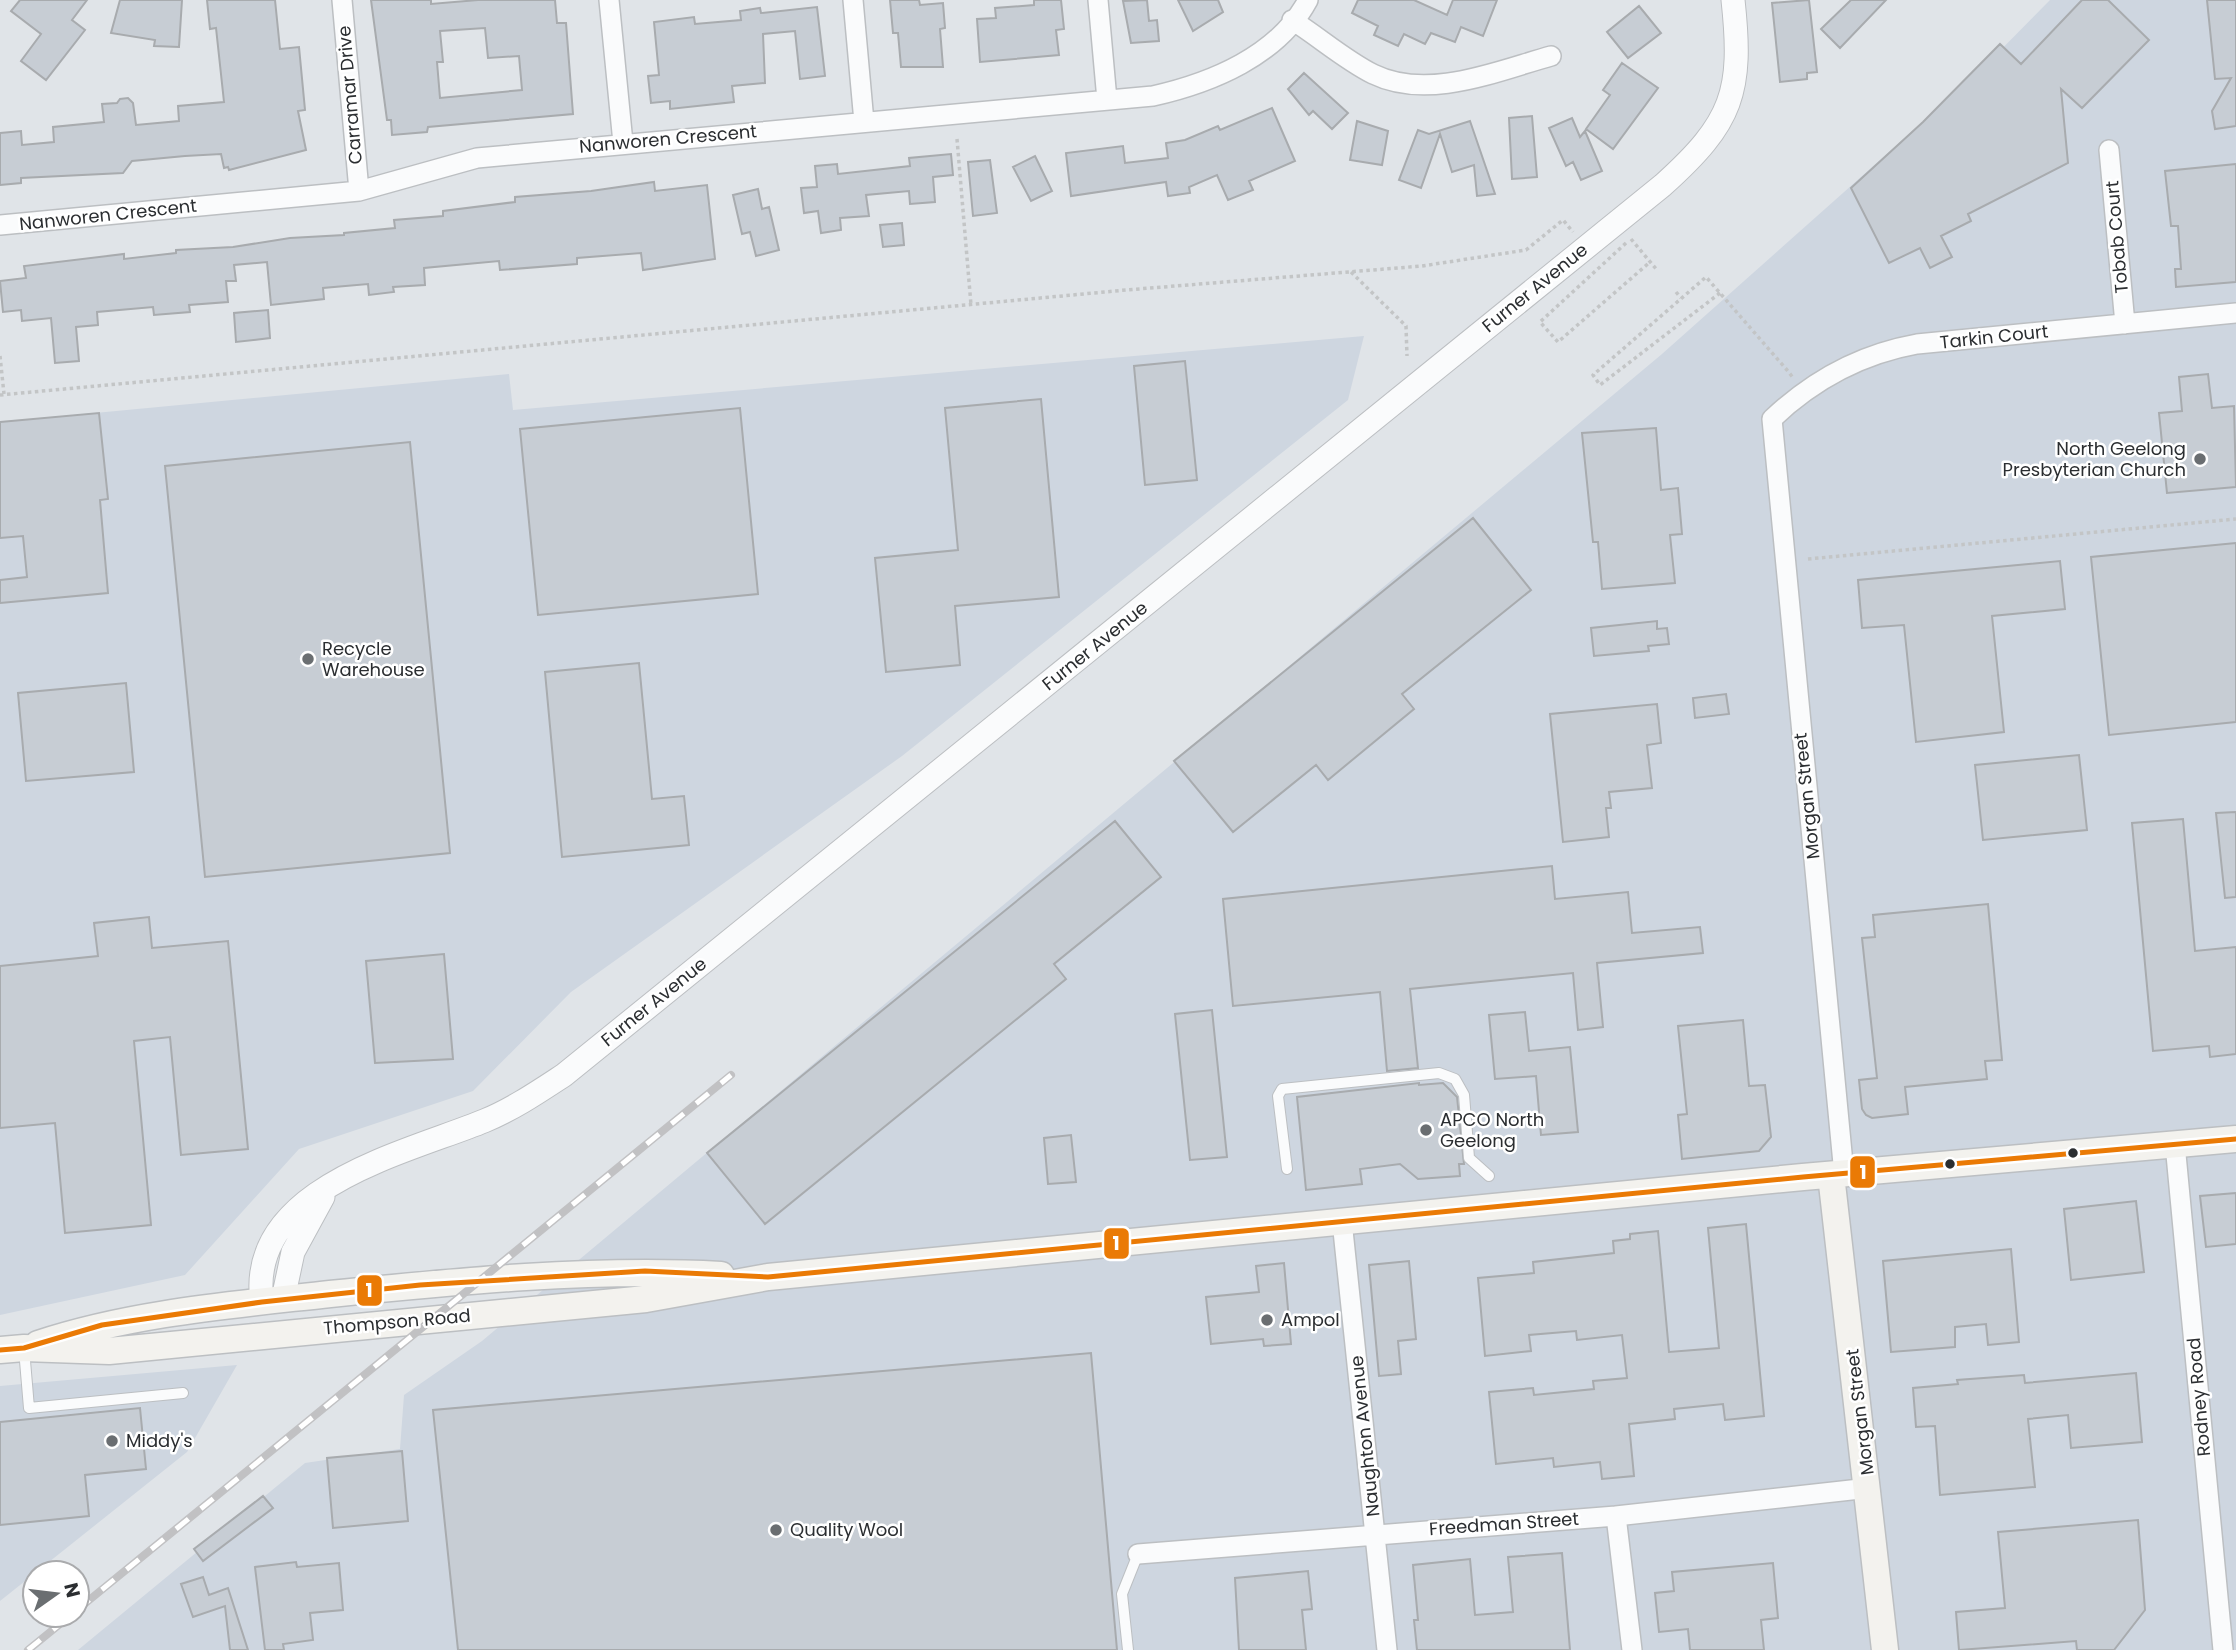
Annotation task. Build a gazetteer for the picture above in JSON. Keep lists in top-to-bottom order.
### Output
{
  "streets": {
    "main road": ["Morgan Street", "Thompson Road"],
    "street": [
      "Carramar Drive",
      "Nanworen Crescent",
      "Tobab Court",
      "Furner Avenue",
      "Tarkin Court",
      "Rodney Road",
      "Naughton Avenue",
      "Freedman Street"
    ]
  },
  "crossings": [
    ["Carramar Drive", "Nanworen Crescent"],
    ["Tobab Court", "Tarkin Court"],
    ["Furner Avenue", "Thompson Road"],
    ["Tarkin Court", "Morgan Street"],
    ["Morgan Street", "Thompson Road"],
    ["Morgan Street", "Freedman Street"],
    ["Thompson Road", "Rodney Road"],
    ["Thompson Road", "Naughton Avenue"],
    ["Naughton Avenue", "Freedman Street"]
  ],
  "places": [
    "North Geelong Presbyterian Church",
    "Recycle Warehouse",
    "APCO North Geelong",
    "Ampol",
    "Middy's",
    "Quality Wool"
  ],
  "lines": ["transit line 1"],
  "north": "right"
}
